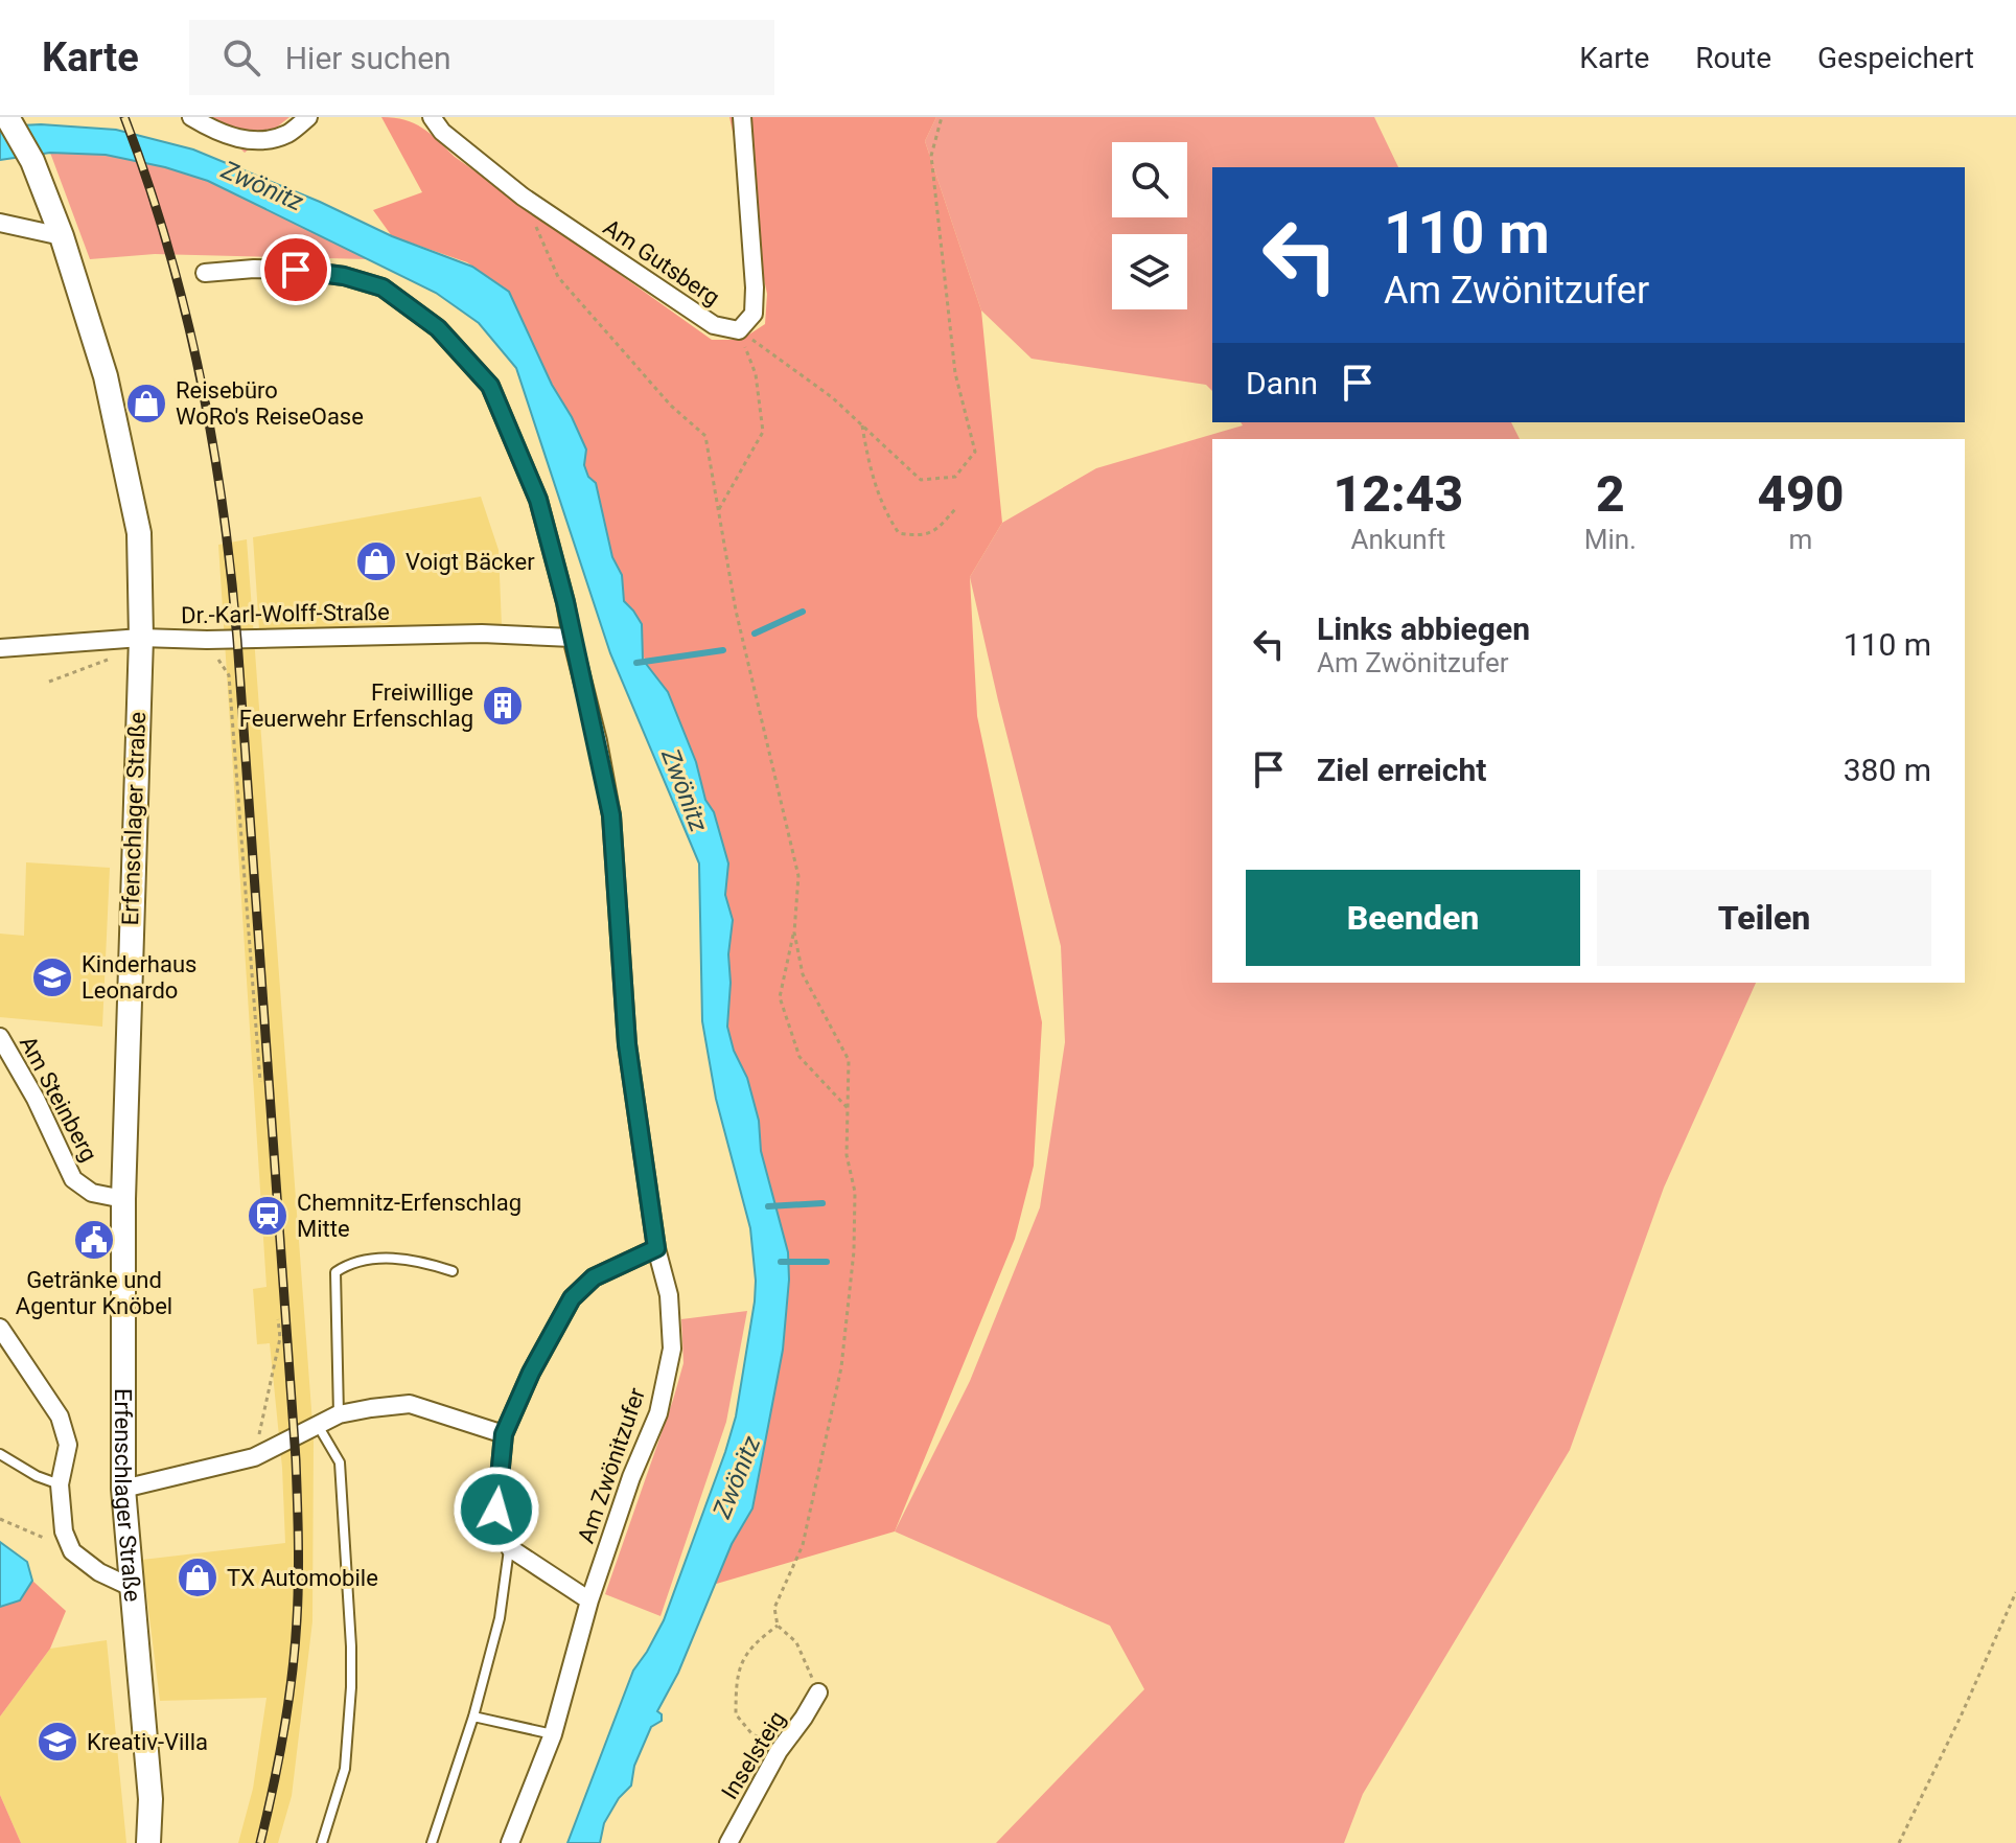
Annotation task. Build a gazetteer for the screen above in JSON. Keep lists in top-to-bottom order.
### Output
{
  "streets": {
    "main road": ["Erfenschlager Straße"],
    "street": [
      "Am Gutsberg",
      "Dr.-Karl-Wolff-Straße",
      "Am Steinberg",
      "Am Zwönitzufer",
      "Inselsteig"
    ]
  },
  "crossings": [
    ["Dr.-Karl-Wolff-Straße", "Erfenschlager Straße"],
    ["Dr.-Karl-Wolff-Straße", "Am Zwönitzufer"],
    ["Erfenschlager Straße", "Am Steinberg"]
  ],
  "water": ["Zwönitz"],
  "places": {
    "shop": ["Reisebüro WoRo's ReiseOase", "Voigt Bäcker", "TX Automobile"],
    "building": ["Freiwillige Feuerwehr Erfenschlag"],
    "school or university": ["Kinderhaus Leonardo", "Kreativ-Villa"],
    "station": ["Chemnitz-Erfenschlag Mitte"],
    "public building": ["Getränke und Agentur Knöbel"]
  },
  "page": {
    "header": "Karte",
    "search": "Hier suchen",
    "nav": ["Karte", "Route", "Gespeichert"],
    "turn": ["110 m", "Am Zwönitzufer"],
    "then": "Dann",
    "eta": [
      "12:43",
      "Ankunft",
      "2",
      "Min.",
      "490",
      "m"
    ],
    "list": [
      {
        "name": "Links abbiegen",
        "note": "Am Zwönitzufer",
        "value": "110 m"
      },
      {
        "name": "Ziel erreicht",
        "value": "380 m"
      }
    ],
    "buttons": ["Beenden", "Teilen"]
  }
}
